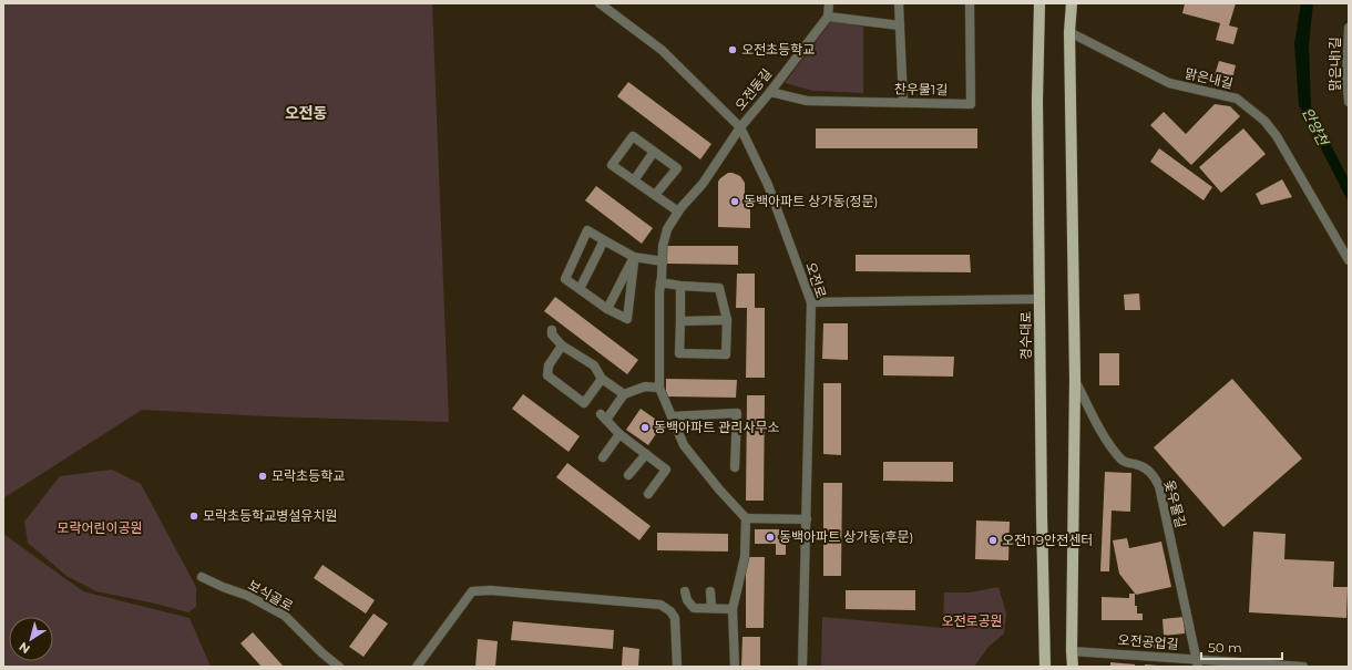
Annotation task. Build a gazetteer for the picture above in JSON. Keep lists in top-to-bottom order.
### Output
{
  "streets": {
    "main road": ["경수대로"],
    "street": [
      "맑은내1길",
      "맑은내길",
      "오전동길",
      "찬우물1길",
      "오전로",
      "옻우물길",
      "보식골로",
      "오전공업길"
    ]
  },
  "crossings": [
    ["오전동길", "찬우물1길"],
    ["오전동길", "오전로"],
    ["옻우물길", "오전공업길"]
  ],
  "districts": ["오전동"],
  "water": ["안양천"],
  "parks": ["모락어린이공원", "오전로공원"],
  "places": [
    "오전초등학교",
    "동백아파트 상가동(정문)",
    "동백아파트 관리사무소",
    "모락초등학교",
    "모락초등학교병설유치원",
    "동백아파트 상가동(후문)",
    "오전119안전센터"
  ],
  "scale_bar": "50 m",
  "north": "bottom left"
}
